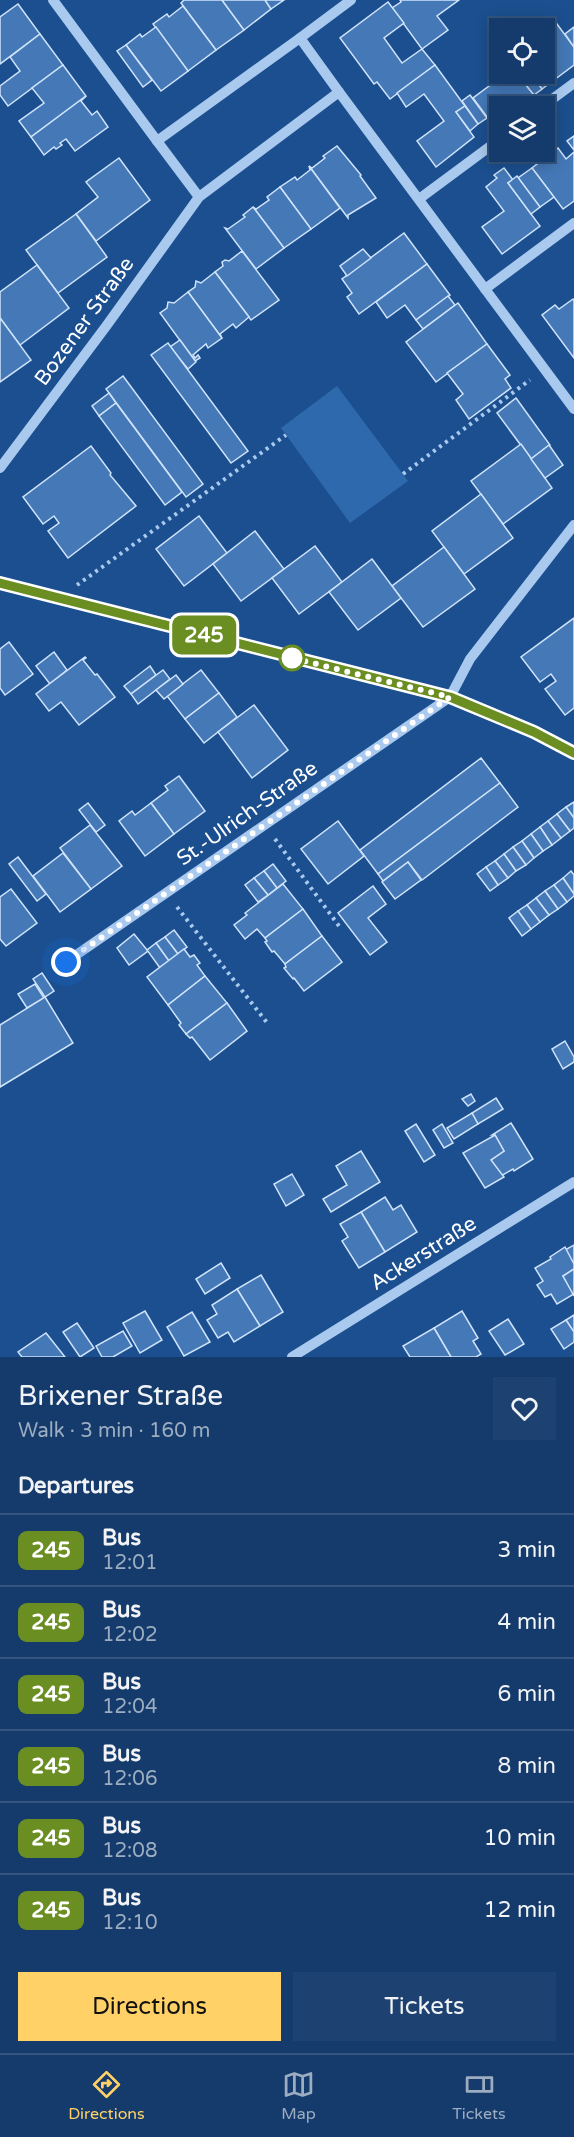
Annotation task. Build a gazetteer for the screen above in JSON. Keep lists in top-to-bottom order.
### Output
{
  "streets": {
    "street": ["Bozener Straße", "St.-Ulrich-Straße", "Ackerstraße"]
  },
  "lines": ["bus line 245"],
  "page": {
    "on_map": "245",
    "heading": [
      ["Brixener Straße", "Walk · 3 min · 160 m"],
      "Departures"
    ],
    "list": [
      {
        "mark": "245",
        "name": "Bus",
        "note": "12:01",
        "value": "3 min"
      },
      {
        "mark": "245",
        "name": "Bus",
        "note": "12:02",
        "value": "4 min"
      },
      {
        "mark": "245",
        "name": "Bus",
        "note": "12:04",
        "value": "6 min"
      },
      {
        "mark": "245",
        "name": "Bus",
        "note": "12:06",
        "value": "8 min"
      },
      {
        "mark": "245",
        "name": "Bus",
        "note": "12:08",
        "value": "10 min"
      },
      {
        "mark": "245",
        "name": "Bus",
        "note": "12:10",
        "value": "12 min"
      }
    ],
    "buttons": ["Directions", "Tickets"],
    "tabs": ["Directions", "Map", "Tickets"]
  }
}
